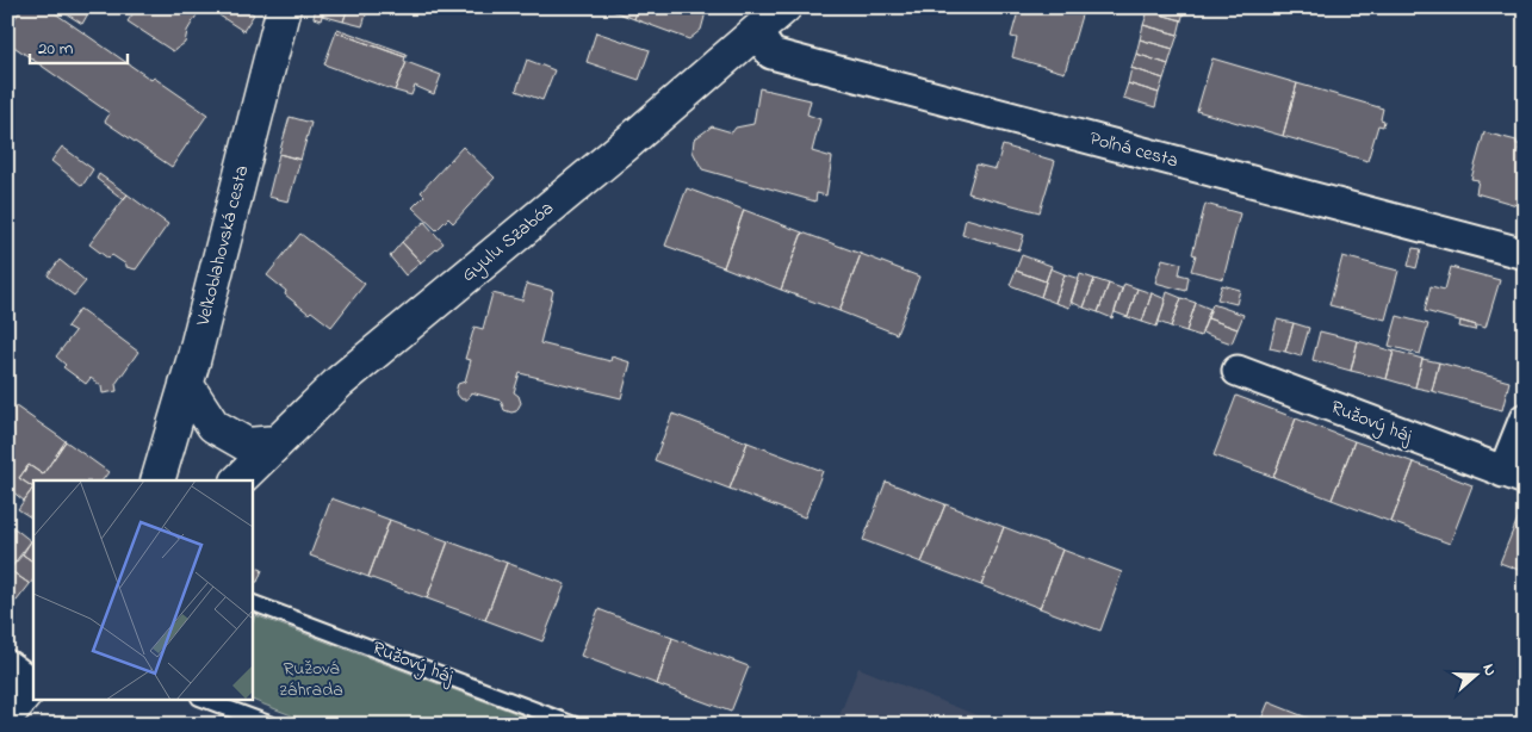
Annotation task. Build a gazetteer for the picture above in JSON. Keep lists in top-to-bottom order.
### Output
{
  "streets": {
    "street": [
      "Poľná cesta",
      "Gyulu Szabóa",
      "Veľkoblahovská cesta",
      "Ružový háj"
    ]
  },
  "crossings": [
    ["Poľná cesta", "Gyulu Szabóa"]
  ],
  "parks": ["Ružová záhrada"],
  "scale_bar": "20 m",
  "north": "right"
}
